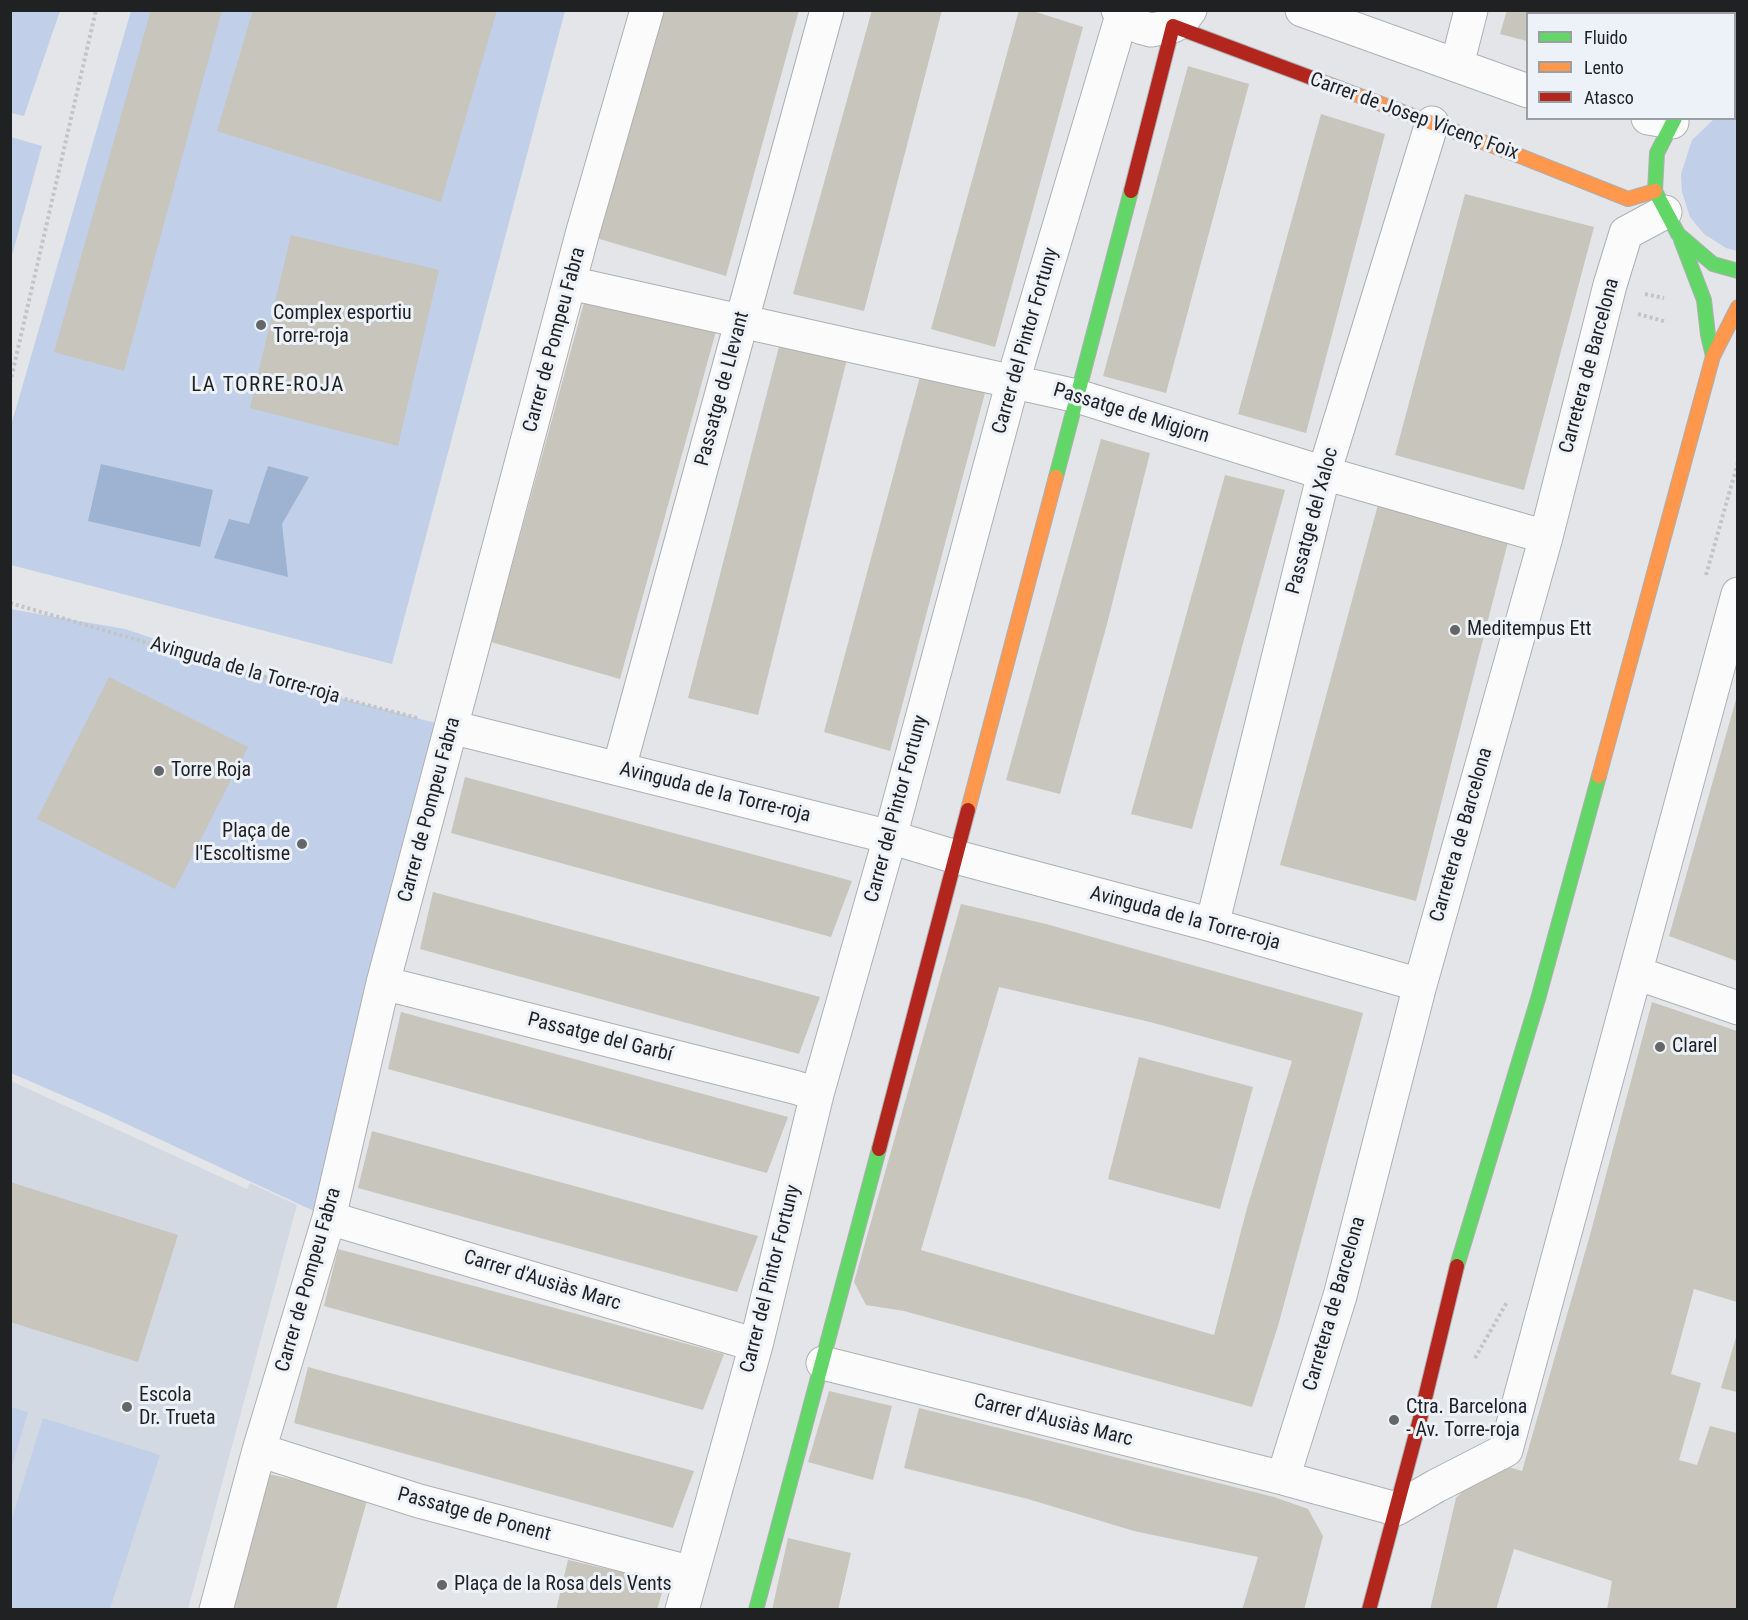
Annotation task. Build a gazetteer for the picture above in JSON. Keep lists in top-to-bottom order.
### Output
{
  "streets": {
    "street": [
      "Carrer de Josep Vicenç Foix",
      "Carrer de Pompeu Fabra",
      "Carrer del Pintor Fortuny",
      "Carretera de Barcelona",
      "Passatge de Llevant",
      "Passatge de Migjorn",
      "Passatge del Xaloc",
      "Avinguda de la Torre-roja",
      "Passatge del Garbí",
      "Carrer d'Ausiàs Marc",
      "Passatge de Ponent"
    ]
  },
  "crossings": [
    ["Carrer de Josep Vicenç Foix", "Carretera de Barcelona"],
    ["Carrer de Josep Vicenç Foix", "Passatge del Xaloc"],
    ["Carrer de Pompeu Fabra", "Passatge de Migjorn"],
    ["Carrer de Pompeu Fabra", "Avinguda de la Torre-roja"],
    ["Carrer de Pompeu Fabra", "Passatge del Garbí"],
    ["Carrer de Pompeu Fabra", "Carrer d'Ausiàs Marc"],
    ["Carrer de Pompeu Fabra", "Passatge de Ponent"],
    ["Carrer del Pintor Fortuny", "Passatge de Migjorn"],
    ["Carrer del Pintor Fortuny", "Avinguda de la Torre-roja"],
    ["Carrer del Pintor Fortuny", "Passatge del Garbí"],
    ["Carrer del Pintor Fortuny", "Carrer d'Ausiàs Marc"],
    ["Carrer del Pintor Fortuny", "Passatge de Ponent"],
    ["Carretera de Barcelona", "Passatge de Migjorn"],
    ["Carretera de Barcelona", "Avinguda de la Torre-roja"],
    ["Carretera de Barcelona", "Carrer d'Ausiàs Marc"],
    ["Passatge de Llevant", "Passatge de Migjorn"],
    ["Passatge de Llevant", "Avinguda de la Torre-roja"],
    ["Passatge de Migjorn", "Passatge del Xaloc"],
    ["Passatge del Xaloc", "Avinguda de la Torre-roja"]
  ],
  "districts": ["LA TORRE-ROJA"],
  "places": [
    "Complex esportiu Torre-roja",
    "Meditempus Ett",
    "Torre Roja",
    "Plaça de l'Escoltisme",
    "Clarel",
    "Escola Dr. Trueta",
    "Ctra. Barcelona - Av. Torre-roja",
    "Plaça de la Rosa dels Vents"
  ],
  "legend": ["Fluido", "Lento", "Atasco"]
}
